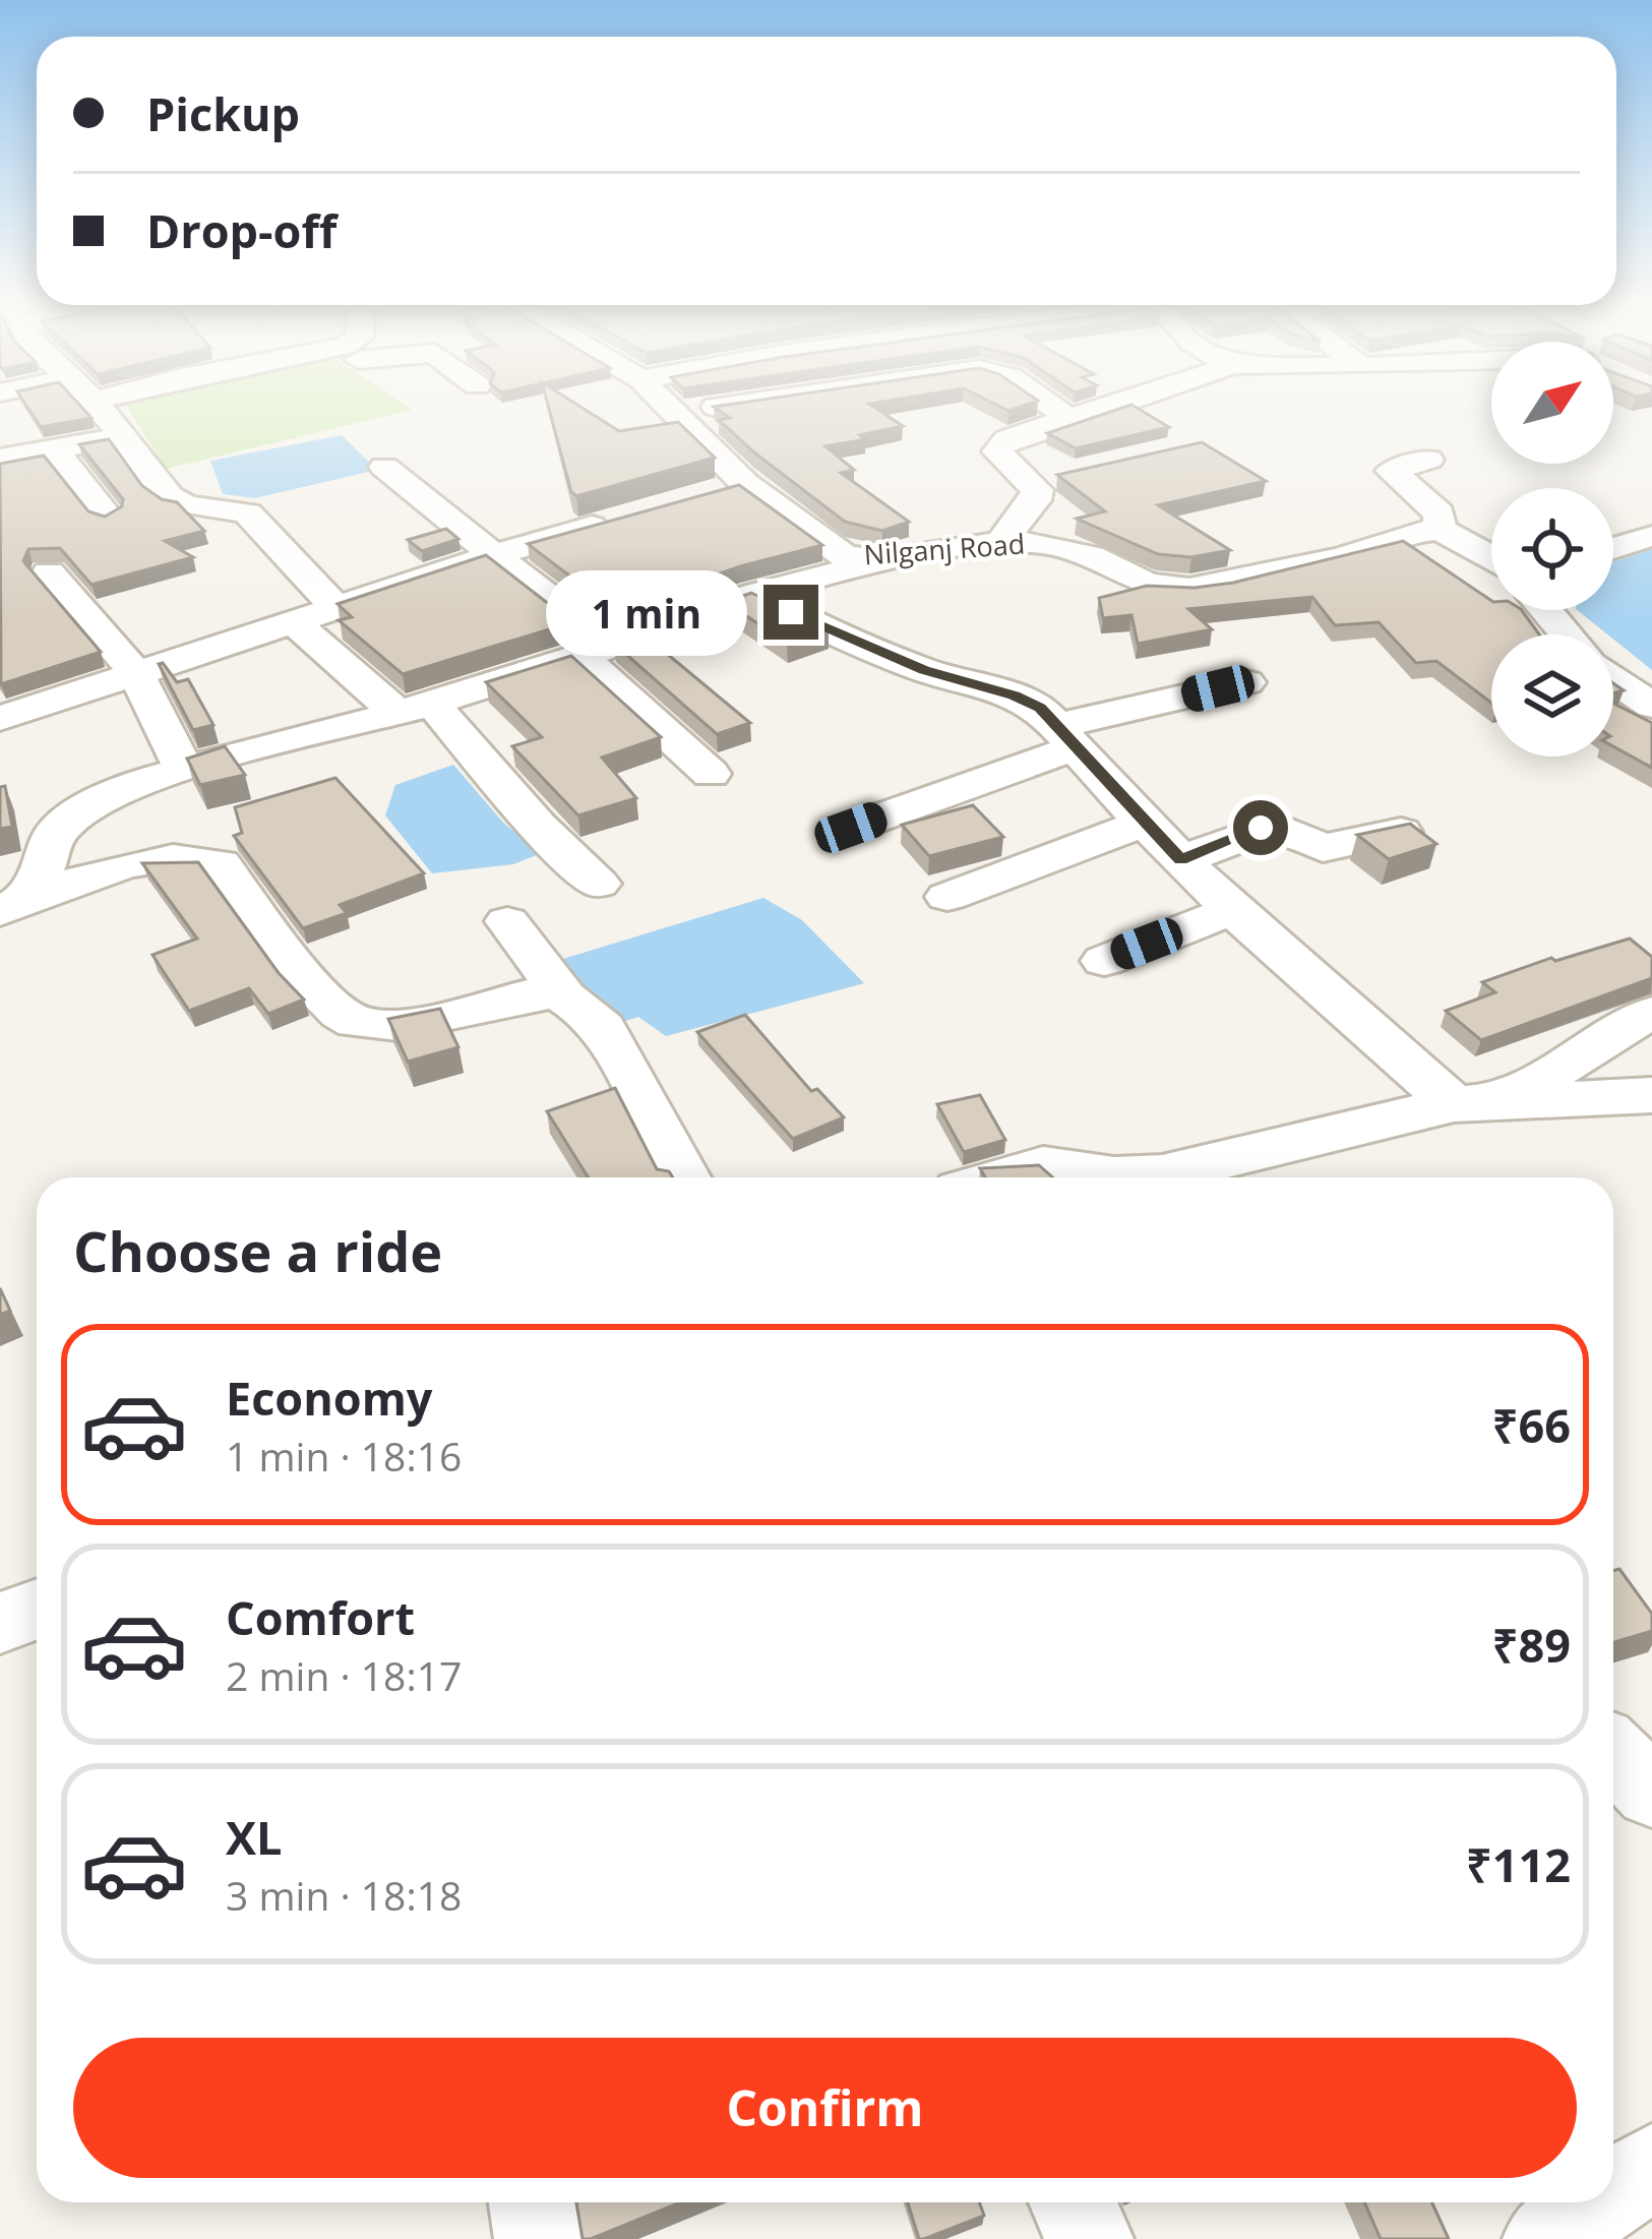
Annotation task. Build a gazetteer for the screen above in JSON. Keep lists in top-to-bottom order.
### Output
{
  "streets": {
    "street": ["Nilganj Road"]
  },
  "north": "top right",
  "page": {
    "banner": ["Pickup", "Drop-off"],
    "bubble": "1 min",
    "heading": "Choose a ride",
    "list": [
      {
        "name": "Economy",
        "note": "1 min · 18:16",
        "value": "₹66"
      },
      {
        "name": "Comfort",
        "note": "2 min · 18:17",
        "value": "₹89"
      },
      {
        "name": "XL",
        "note": "3 min · 18:18",
        "value": "₹112"
      }
    ],
    "buttons": "Confirm"
  }
}
